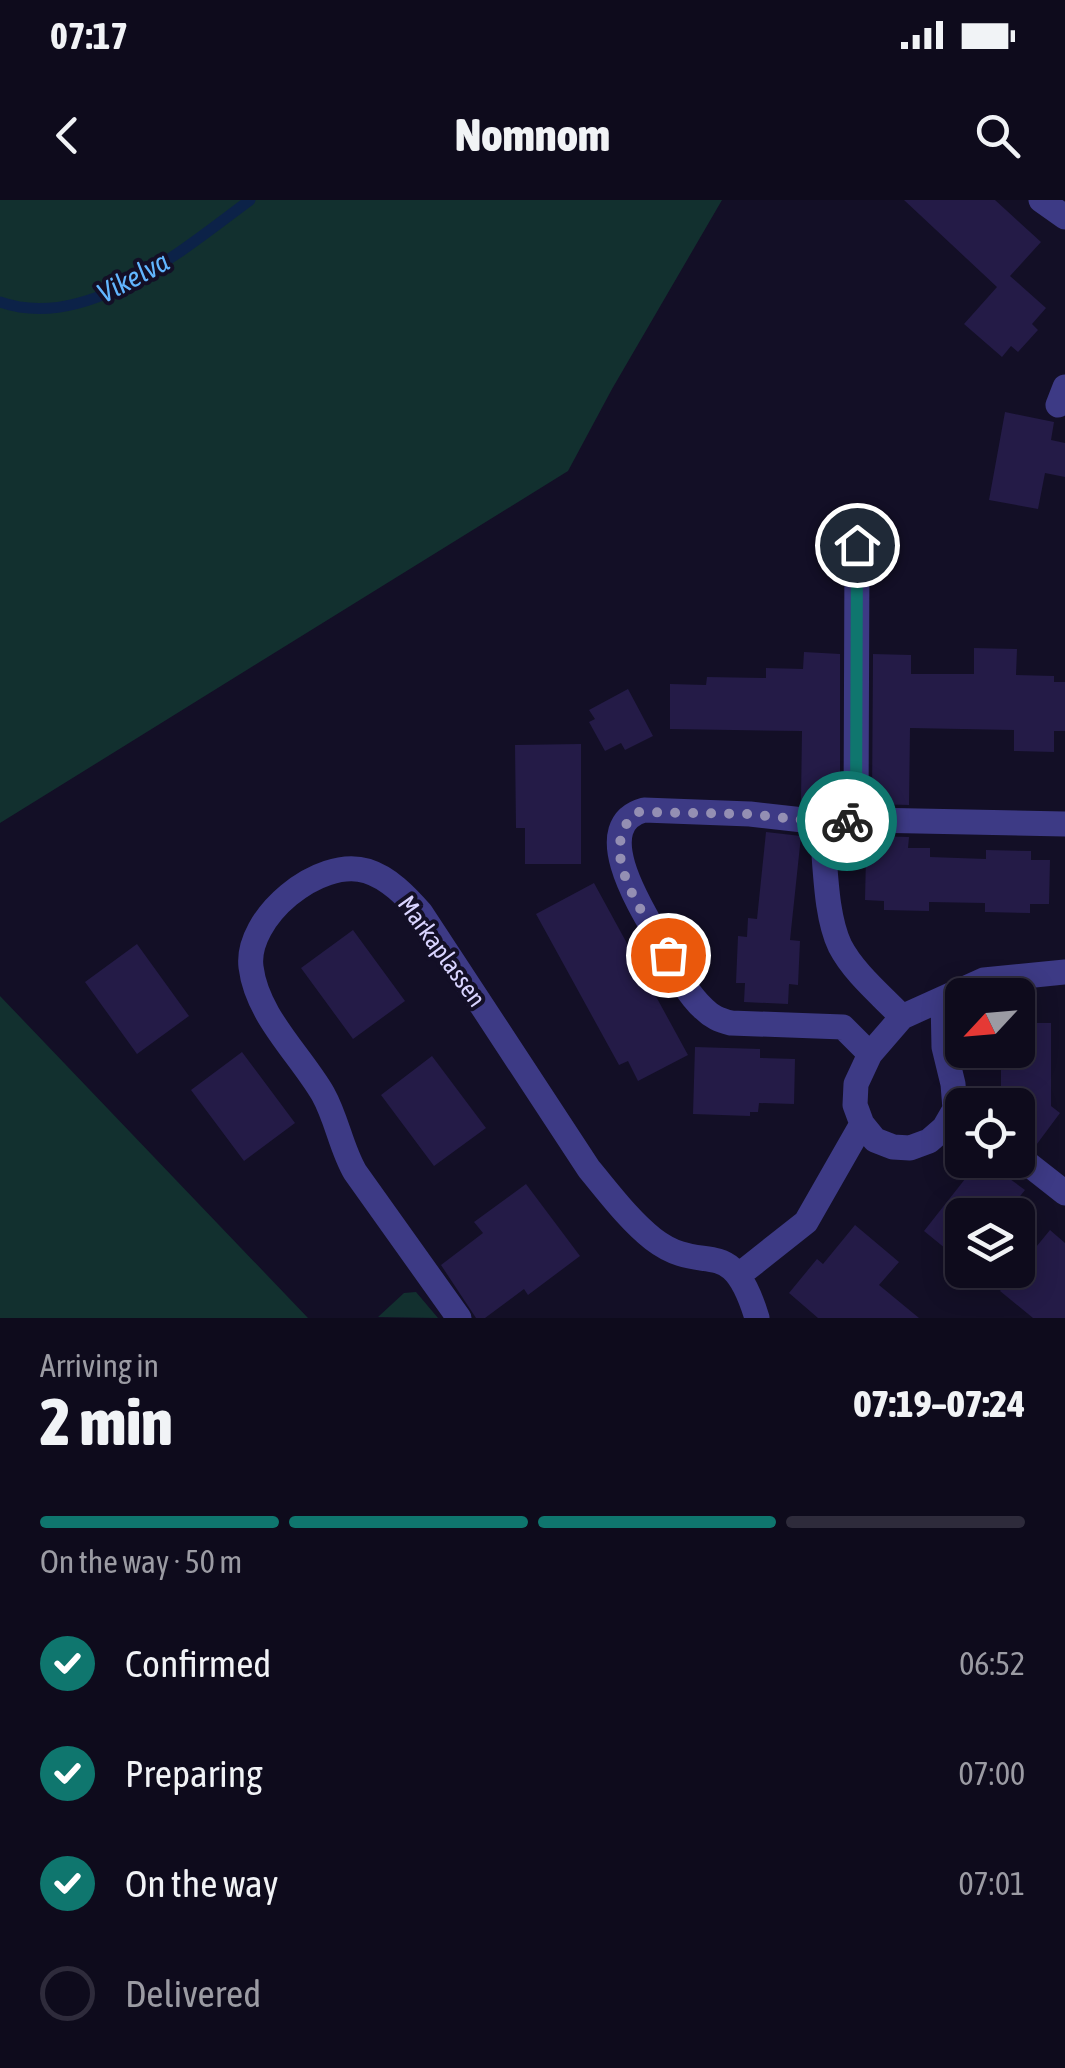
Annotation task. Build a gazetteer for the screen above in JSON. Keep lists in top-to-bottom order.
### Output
{
  "streets": {
    "lane": ["Markaplassen"]
  },
  "water": ["Vikelva"],
  "north": "bottom left",
  "page": {
    "status": "07:17",
    "header": "Nomnom",
    "heading": ["2 min", "Arriving in", "07:19–07:24"],
    "bar": "On the way · 50 m",
    "list": [
      ["Confirmed", "06:52"],
      ["Preparing", "07:00"],
      ["On the way", "07:01"],
      "Delivered"
    ]
  }
}
